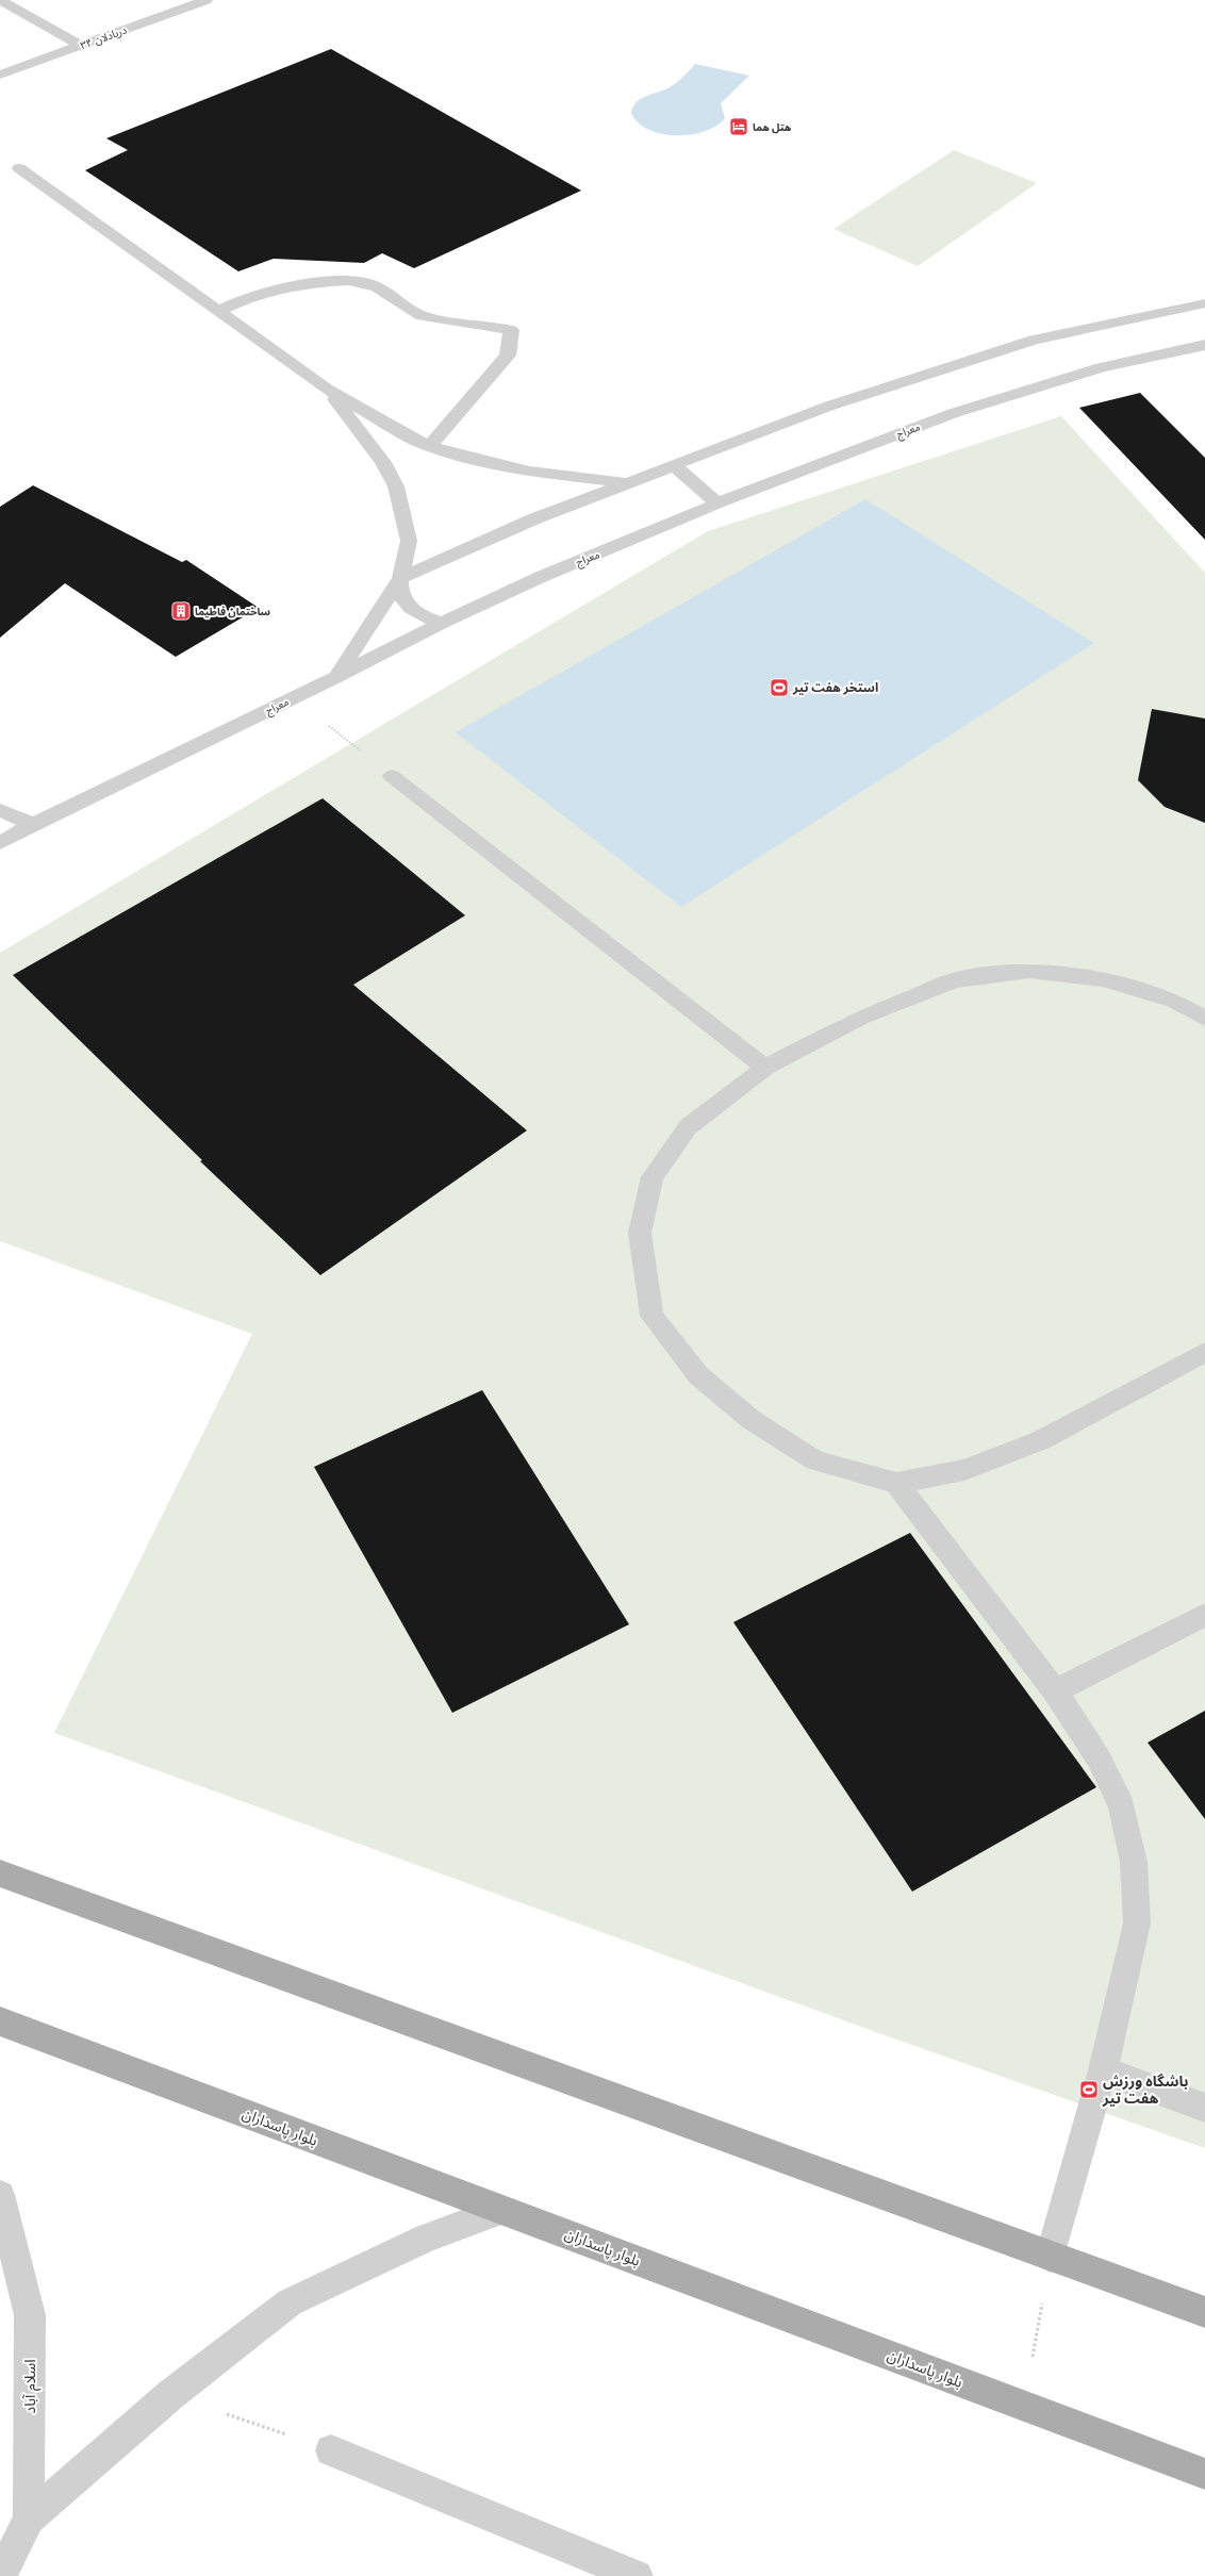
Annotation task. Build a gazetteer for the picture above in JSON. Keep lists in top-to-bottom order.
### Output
{
  "streets": {
    "main road": ["بلوار پاسداران"],
    "street": ["دریادلان ۳۴", "معراج", "اسلام آباد"]
  },
  "places": {
    "hotel": ["هتل هما"],
    "building": ["ساختمان فاطیما"],
    "sports": ["استخر هفت تیر", "باشگاه ورزش هفت تیر"]
  }
}
